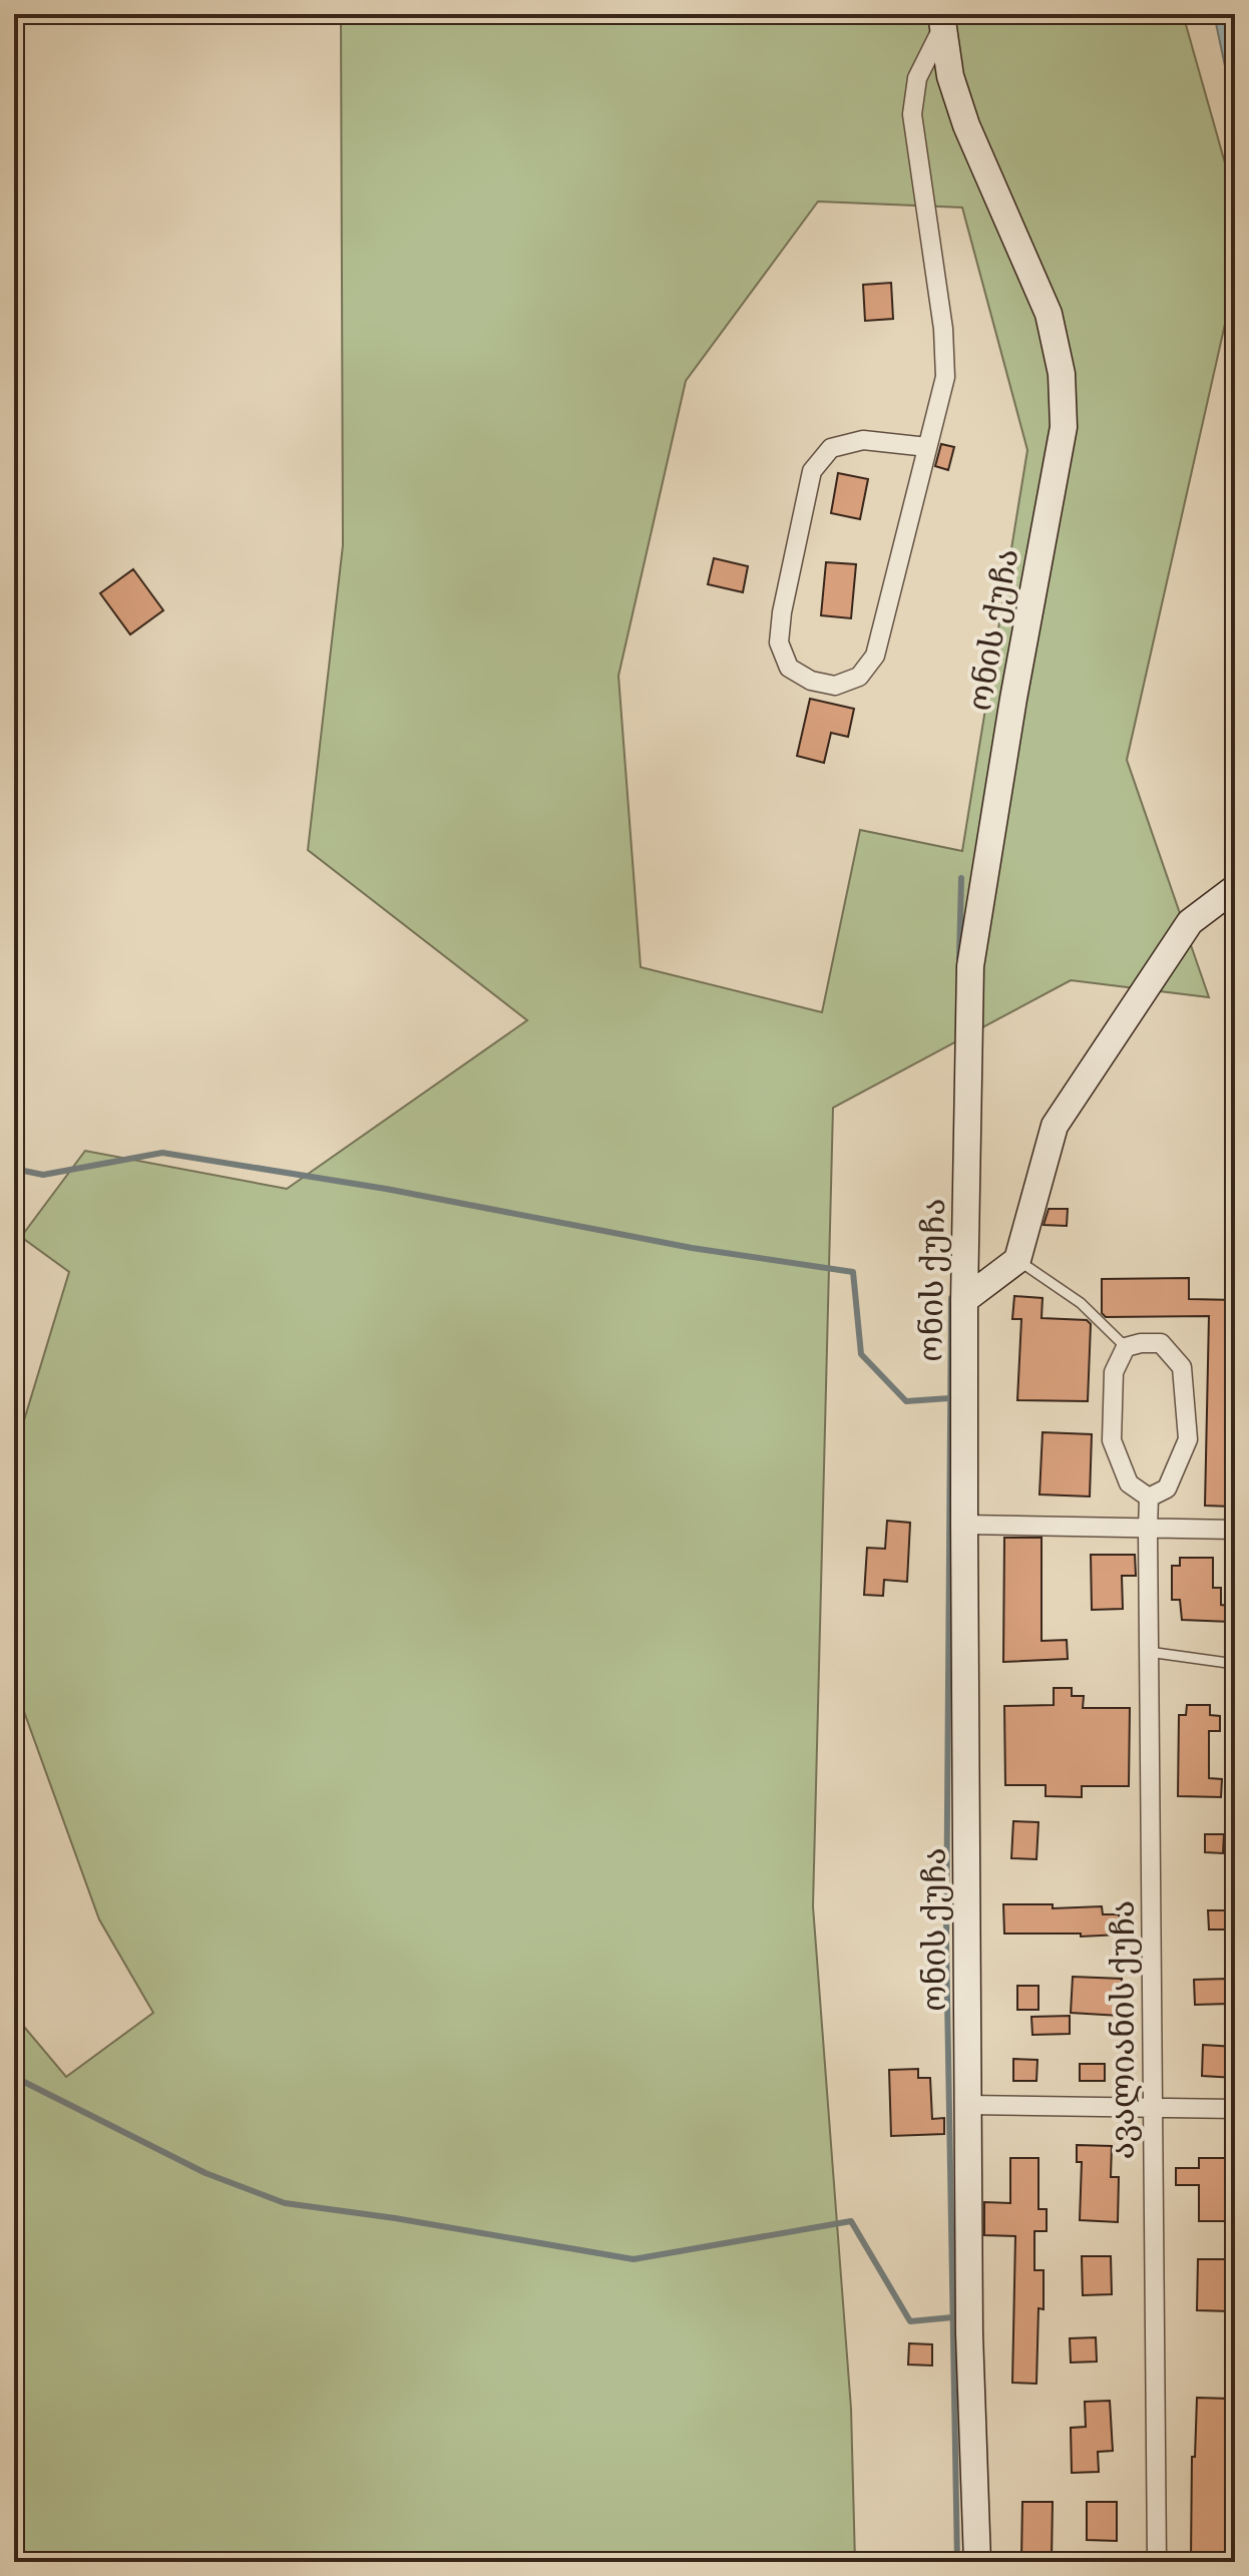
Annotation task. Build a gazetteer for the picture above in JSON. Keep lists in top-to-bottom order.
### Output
{
  "streets": {
    "main road": ["ონის ქუჩა"],
    "street": ["ავალიანის ქუჩა"]
  }
}
